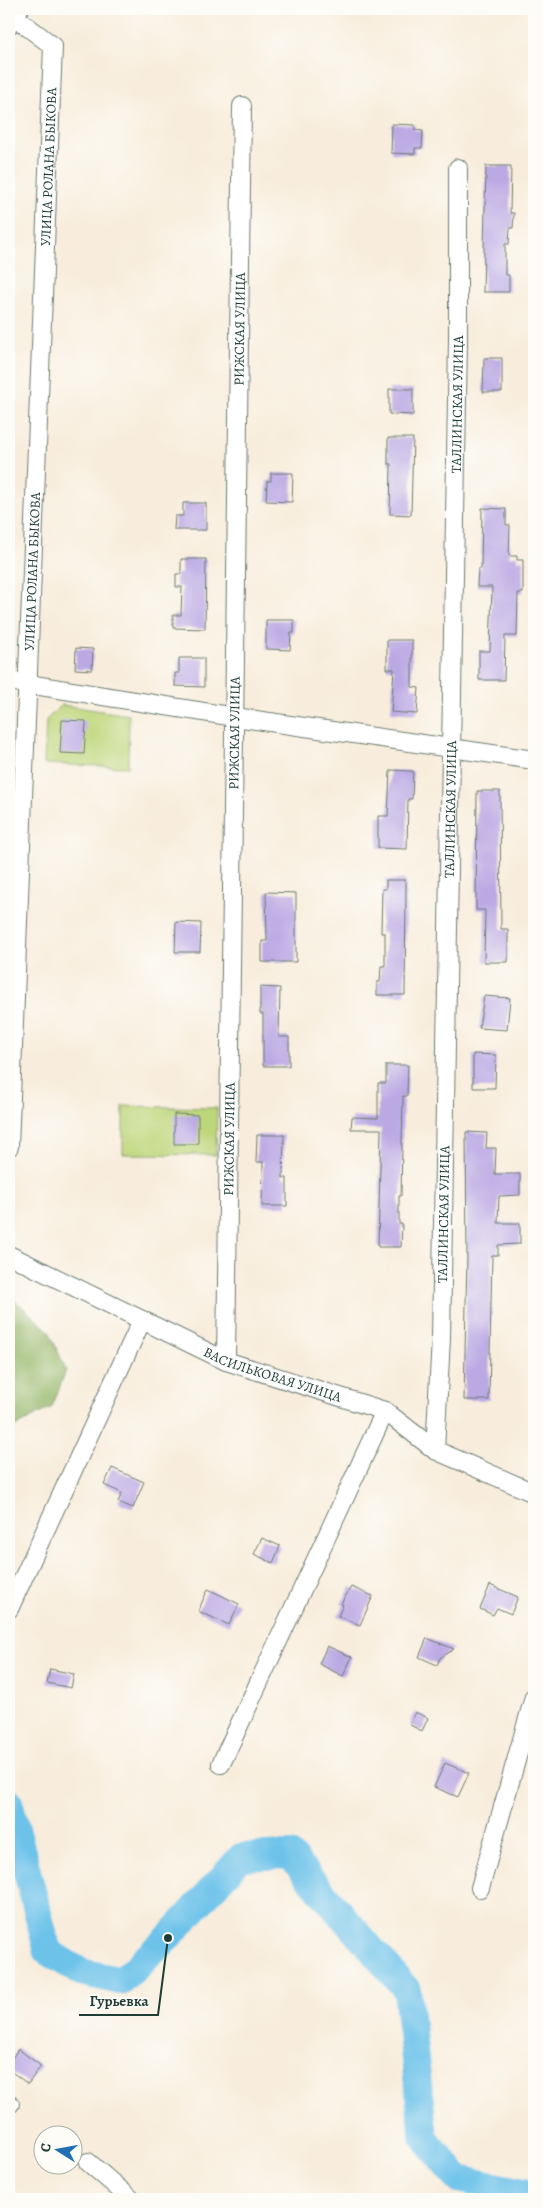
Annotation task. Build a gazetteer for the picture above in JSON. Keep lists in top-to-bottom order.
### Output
{
  "streets": {
    "street": [
      "УЛИЦА РОЛАНА БЫКОВА",
      "РИЖСКАЯ УЛИЦА",
      "ТАЛЛИНСКАЯ УЛИЦА",
      "ВАСИЛЬКОВАЯ УЛИЦА"
    ]
  },
  "crossings": [
    ["РИЖСКАЯ УЛИЦА", "ВАСИЛЬКОВАЯ УЛИЦА"],
    ["ТАЛЛИНСКАЯ УЛИЦА", "ВАСИЛЬКОВАЯ УЛИЦА"]
  ],
  "places": ["Гурьевка"],
  "north": "left"
}
